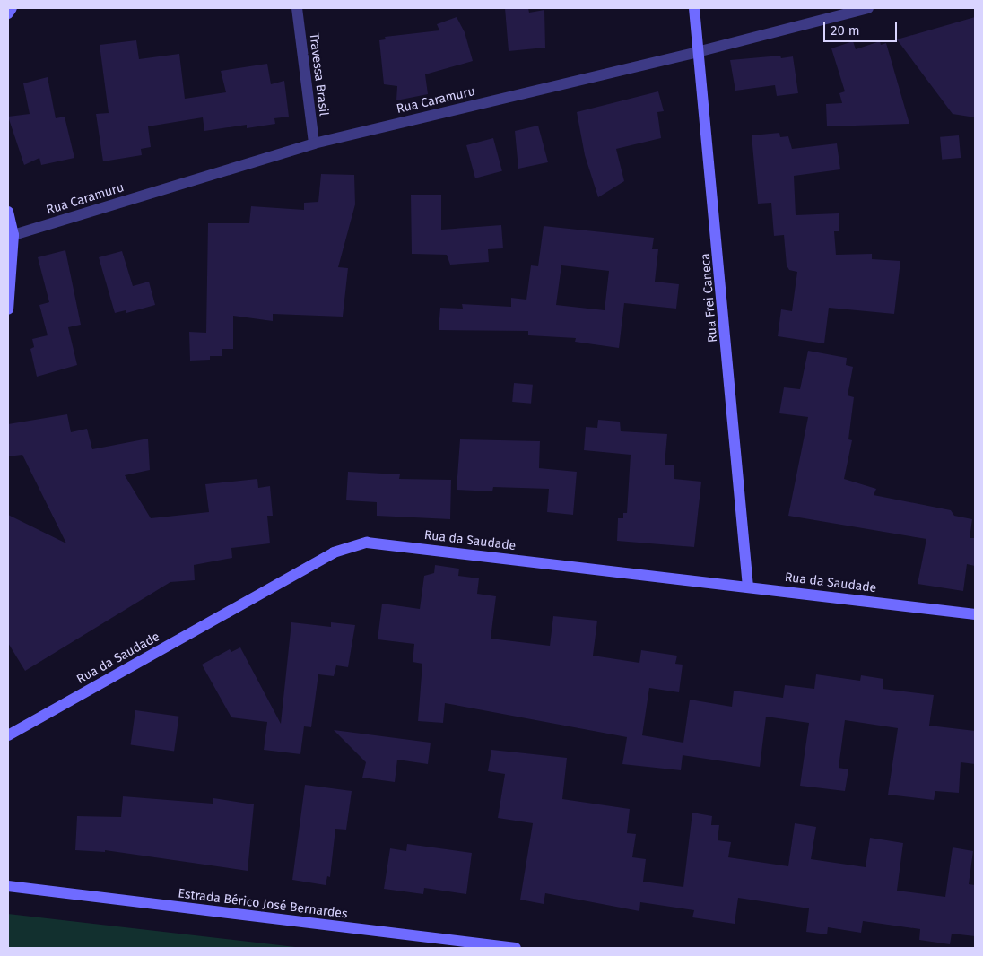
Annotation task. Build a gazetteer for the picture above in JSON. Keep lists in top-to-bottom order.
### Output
{
  "streets": {
    "street": [
      "Travessa Brasil",
      "Rua Caramuru",
      "Rua Frei Caneca",
      "Rua da Saudade",
      "Estrada Bérico José Bernardes"
    ]
  },
  "crossings": [
    ["Travessa Brasil", "Rua Caramuru"],
    ["Rua Caramuru", "Rua Frei Caneca"],
    ["Rua Frei Caneca", "Rua da Saudade"]
  ],
  "scale_bar": "20 m"
}
